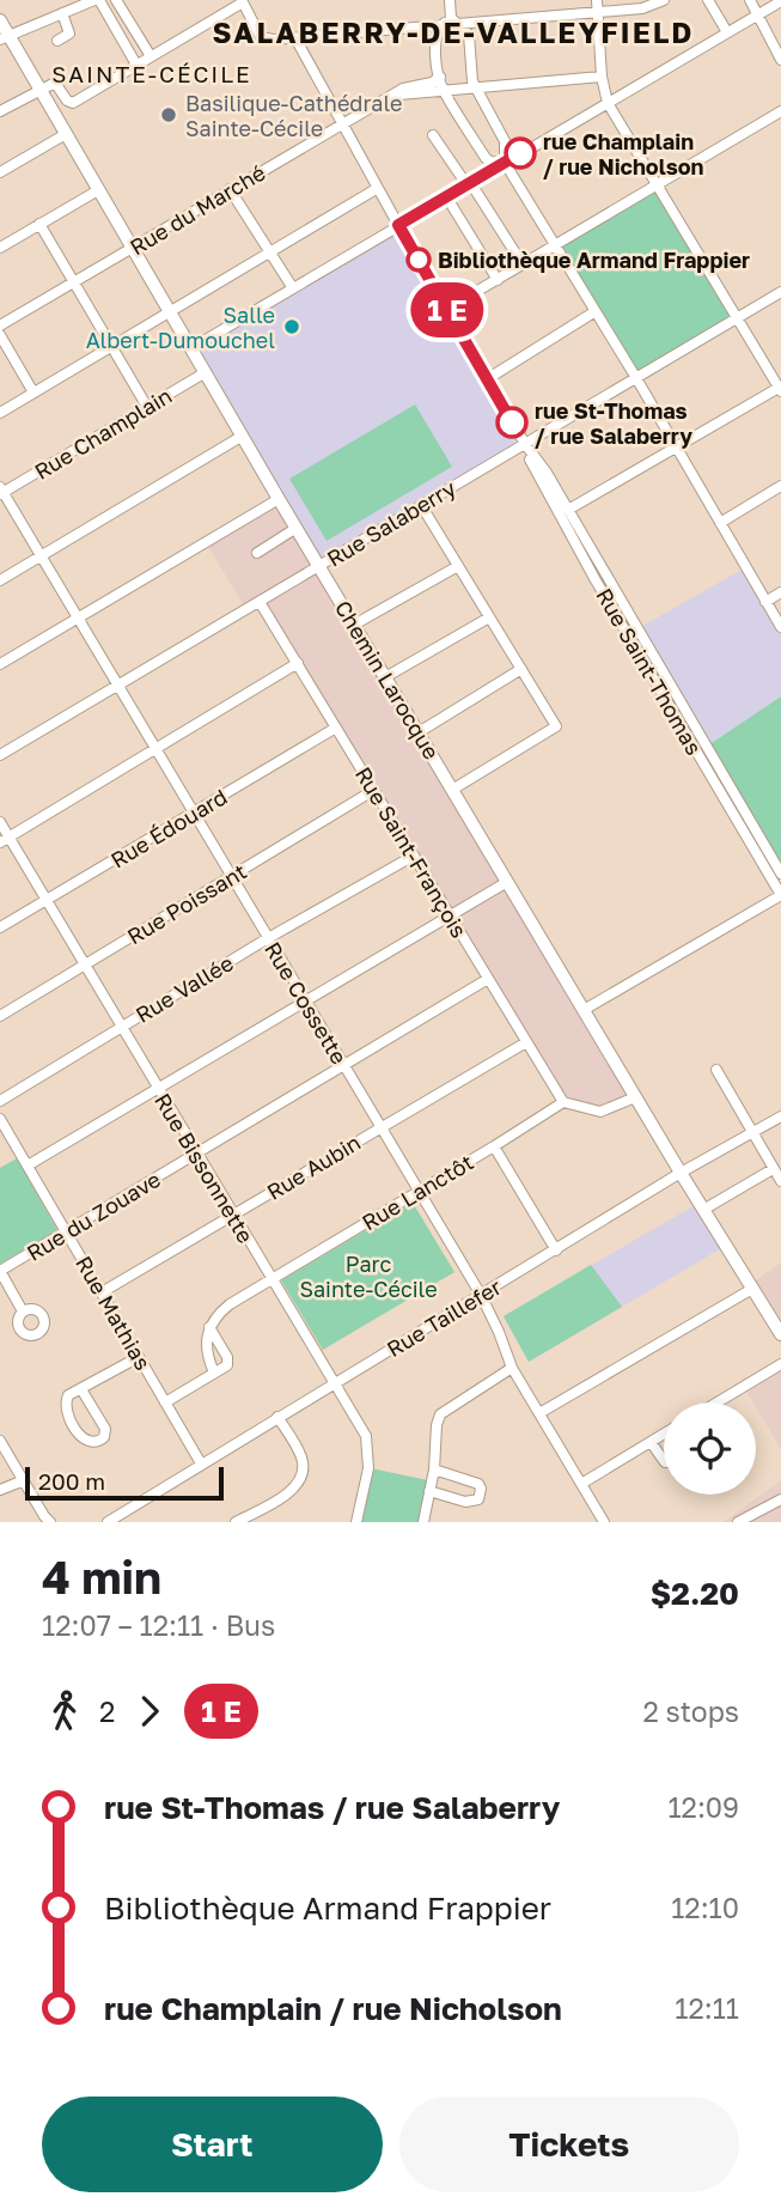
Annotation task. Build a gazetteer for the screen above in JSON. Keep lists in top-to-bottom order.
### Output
{
  "streets": {
    "main road": ["Chemin Larocque"],
    "street": [
      "Rue du Marché",
      "Rue Champlain",
      "Rue Salaberry",
      "Rue Saint-Thomas",
      "Rue Édouard",
      "Rue Saint-François",
      "Rue Poissant",
      "Rue Vallée",
      "Rue Cossette",
      "Rue Aubin",
      "Rue Bissonnette",
      "Rue Lanctôt",
      "Rue du Zouave",
      "Rue Mathias",
      "Rue Taillefer"
    ]
  },
  "crossings": [
    ["Rue du Marché", "Rue Saint-Thomas"],
    ["Rue du Marché", "Chemin Larocque"],
    ["Rue Champlain", "Chemin Larocque"],
    ["Rue Champlain", "Rue Cossette"],
    ["Rue Salaberry", "Rue Saint-Thomas"],
    ["Rue Salaberry", "Chemin Larocque"],
    ["Rue Salaberry", "Rue Saint-François"],
    ["Rue Salaberry", "Rue Cossette"],
    ["Chemin Larocque", "Rue Taillefer"],
    ["Rue Édouard", "Rue Saint-François"],
    ["Rue Édouard", "Rue Cossette"],
    ["Rue Édouard", "Rue Bissonnette"],
    ["Rue Saint-François", "Rue Poissant"],
    ["Rue Saint-François", "Rue Vallée"],
    ["Rue Saint-François", "Rue Aubin"],
    ["Rue Saint-François", "Rue Lanctôt"],
    ["Rue Saint-François", "Rue du Zouave"],
    ["Rue Poissant", "Rue Cossette"],
    ["Rue Poissant", "Rue Bissonnette"],
    ["Rue Vallée", "Rue Cossette"],
    ["Rue Vallée", "Rue Bissonnette"],
    ["Rue Cossette", "Rue Aubin"],
    ["Rue Cossette", "Rue Lanctôt"],
    ["Rue Cossette", "Rue du Zouave"],
    ["Rue Cossette", "Rue Taillefer"],
    ["Rue Aubin", "Rue Bissonnette"],
    ["Rue Aubin", "Rue Mathias"],
    ["Rue Bissonnette", "Rue Lanctôt"],
    ["Rue Bissonnette", "Rue du Zouave"],
    ["Rue Bissonnette", "Rue Taillefer"],
    ["Rue du Zouave", "Rue Mathias"],
    ["Rue Mathias", "Rue Taillefer"]
  ],
  "districts": ["SALABERRY-DE-VALLEYFIELD", "SAINTE-CÉCILE"],
  "parks": ["Parc Sainte-Cécile"],
  "places": [
    "Basilique-Cathédrale Sainte-Cécile",
    "rue Champlain / rue Nicholson",
    "Bibliothèque Armand Frappier",
    "Salle Albert-Dumouchel",
    "rue St-Thomas / rue Salaberry"
  ],
  "scale_bar": "200 m",
  "page": {
    "on_map": "1 E",
    "scale": "200 m",
    "heading": ["4 min", "12:07 – 12:11 · Bus", "$2.20"],
    "legs": ["2", "1 E", "2 stops"],
    "list": [
      {
        "name": "rue St-Thomas / rue Salaberry",
        "value": "12:09"
      },
      {
        "name": "Bibliothèque Armand Frappier",
        "value": "12:10"
      },
      {
        "name": "rue Champlain / rue Nicholson",
        "value": "12:11"
      }
    ],
    "buttons": ["Start", "Tickets"]
  }
}
